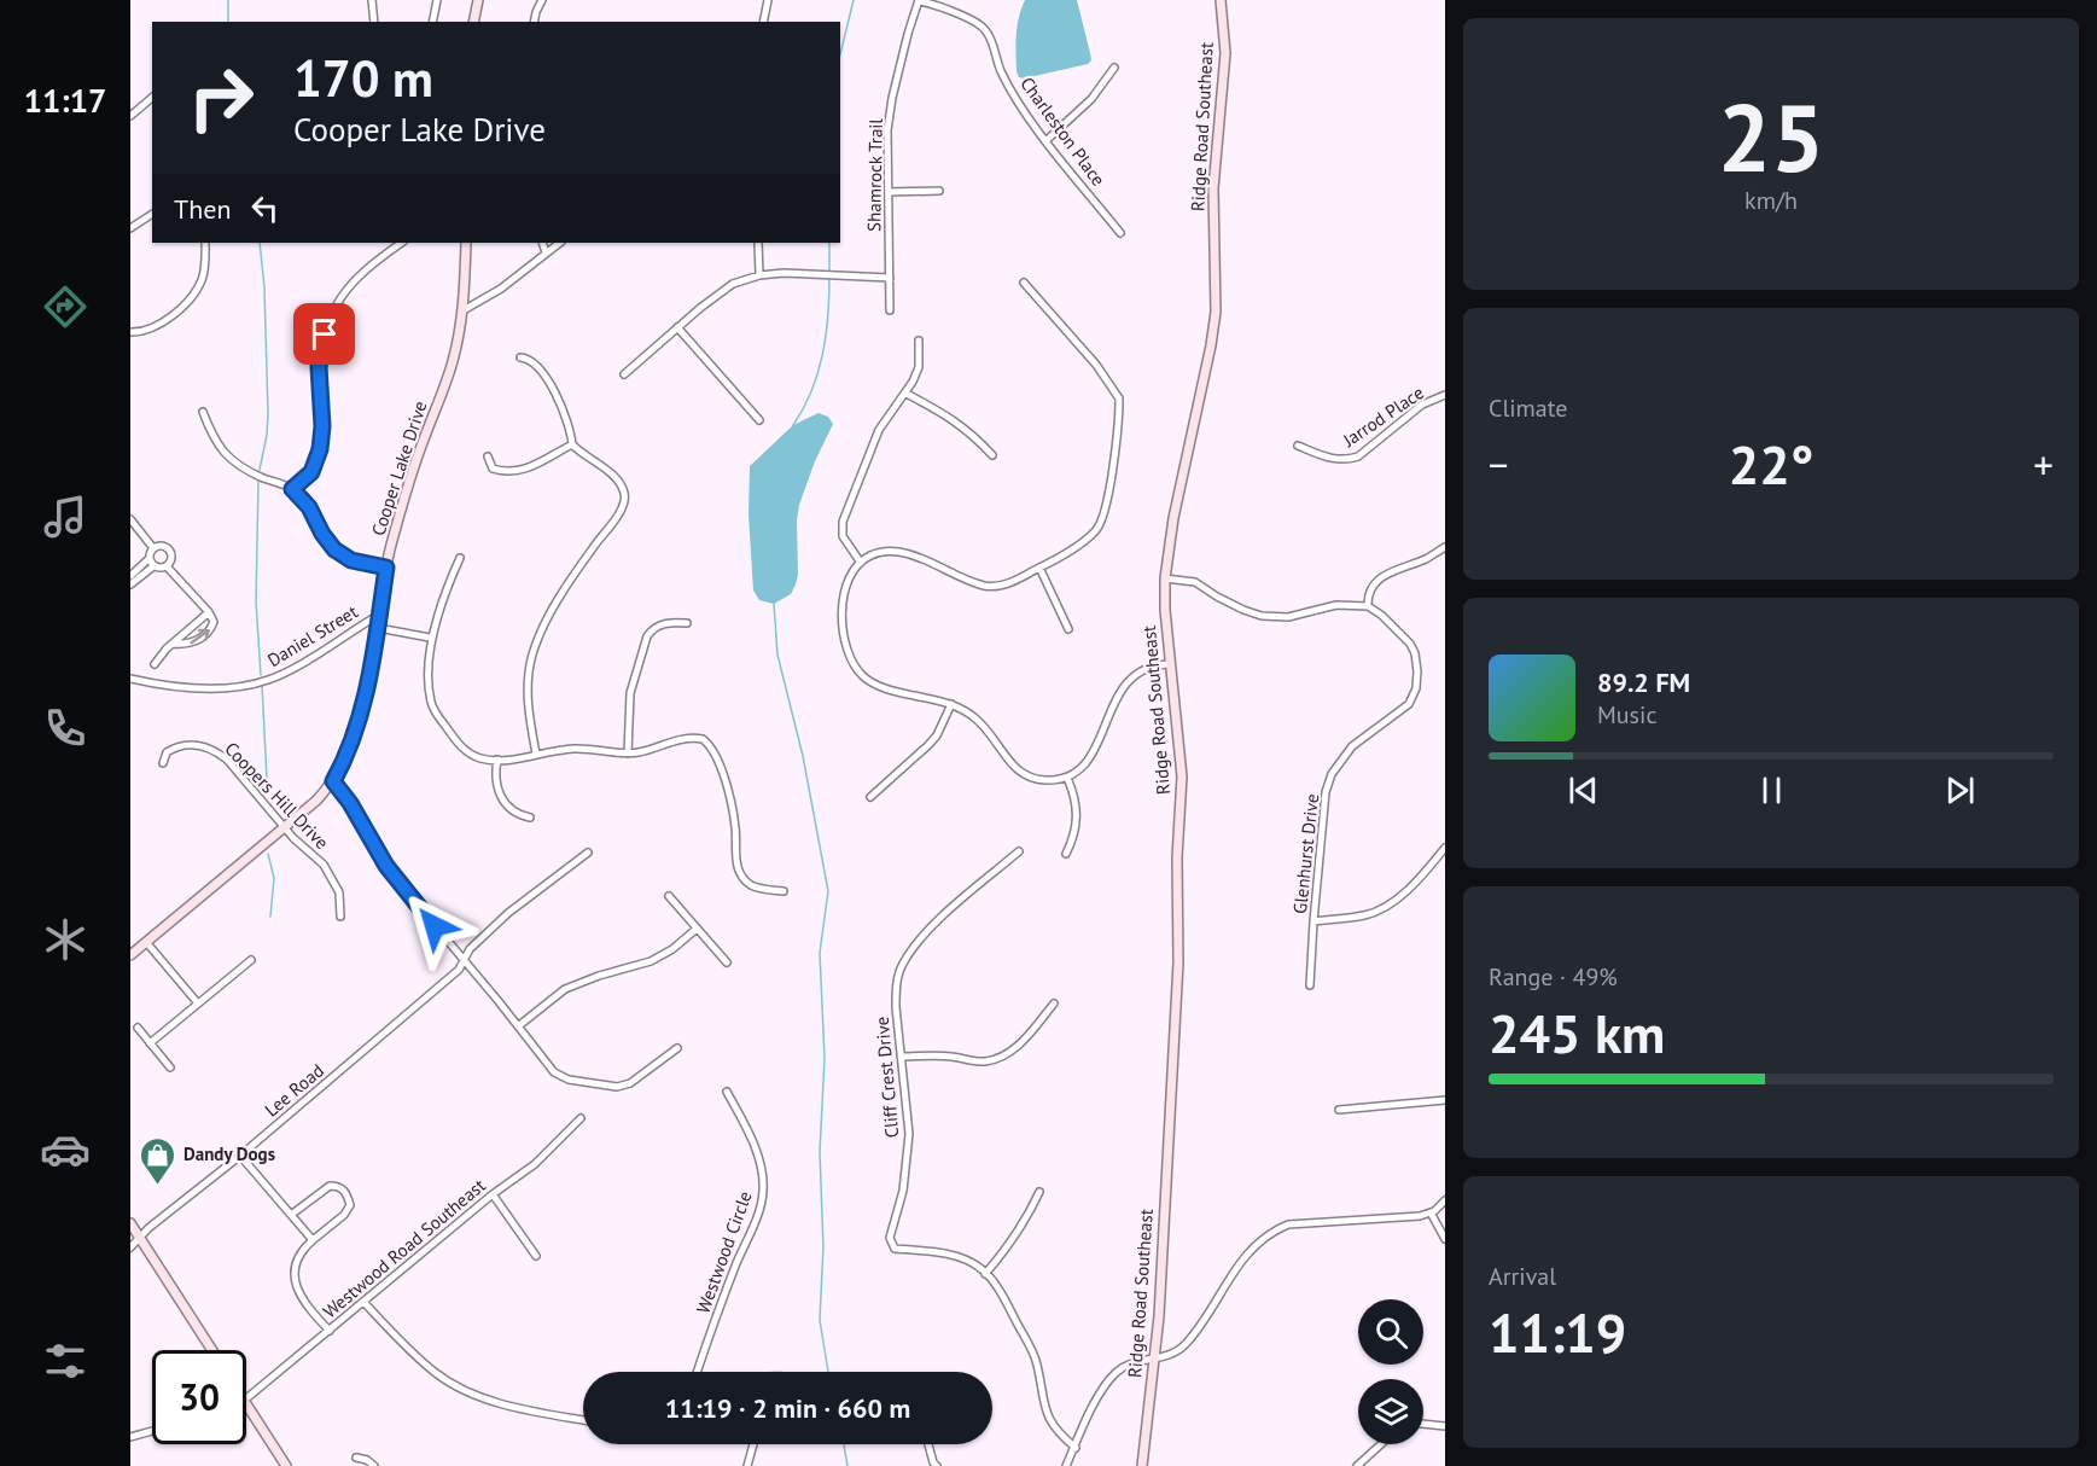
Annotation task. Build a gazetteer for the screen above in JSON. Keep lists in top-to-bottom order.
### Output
{
  "streets": {
    "street": [
      "Ridge Road Southeast",
      "Charleston Place",
      "Shamrock Trail",
      "Jarrod Place",
      "Cooper Lake Drive",
      "Daniel Street",
      "Coopers Hill Drive",
      "Glenhurst Drive",
      "Cliff Crest Drive",
      "Lee Road",
      "Westwood Road Southeast",
      "Westwood Circle"
    ]
  },
  "crossings": [
    ["Charleston Place", "Shamrock Trail"],
    ["Cooper Lake Drive", "Daniel Street"],
    ["Cooper Lake Drive", "Coopers Hill Drive"]
  ],
  "places": {
    "shop": ["Dandy Dogs"]
  },
  "page": {
    "tabs": "11:17",
    "tile": [
      ["25", "km/h"],
      "Climate",
      ["Range · 49%", "245 km"],
      ["Arrival", "11:19"]
    ],
    "turn": ["170 m", "Cooper Lake Drive"],
    "then": "Then",
    "heat": ["−", "22°", "+"],
    "song": ["89.2 FM", "Music"],
    "limit": "30",
    "trip": "11:19 · 2 min · 660 m"
  }
}
